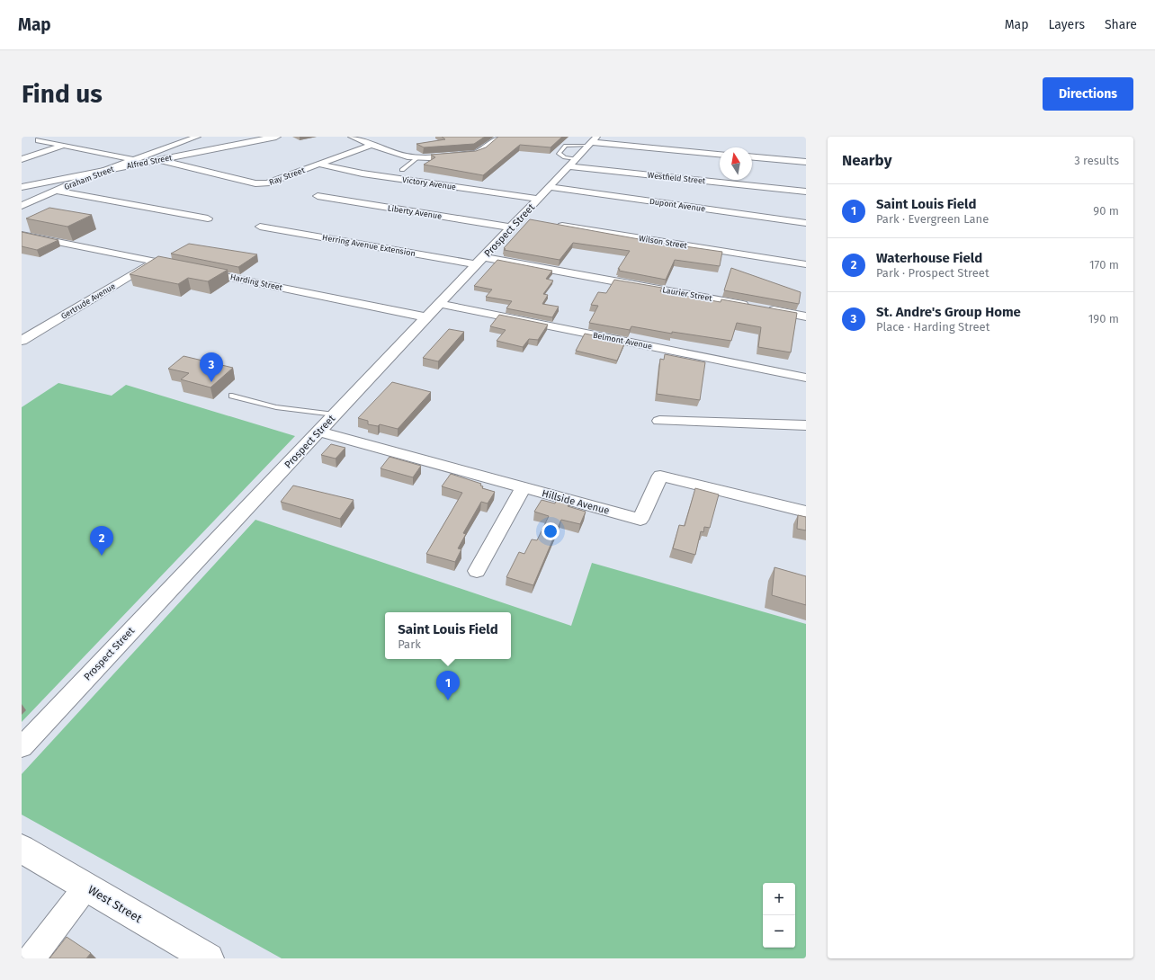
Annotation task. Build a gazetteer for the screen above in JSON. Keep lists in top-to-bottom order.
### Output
{
  "streets": {
    "main road": ["Alfred Street", "West Street"],
    "street": [
      "Ray Street",
      "Graham Street",
      "Westfield Street",
      "Victory Avenue",
      "Dupont Avenue",
      "Liberty Avenue",
      "Prospect Street",
      "Wilson Street",
      "Herring Avenue Extension",
      "Harding Street",
      "Laurier Street",
      "Gertrude Avenue",
      "Belmont Avenue",
      "Hillside Avenue"
    ]
  },
  "crossings": [
    ["Alfred Street", "Ray Street"],
    ["Alfred Street", "Graham Street"],
    ["Ray Street", "Victory Avenue"],
    ["Westfield Street", "Prospect Street"],
    ["Victory Avenue", "Prospect Street"],
    ["Dupont Avenue", "Prospect Street"],
    ["Liberty Avenue", "Prospect Street"],
    ["Prospect Street", "Herring Avenue Extension"],
    ["Prospect Street", "Harding Street"],
    ["Prospect Street", "Laurier Street"],
    ["Prospect Street", "Belmont Avenue"],
    ["Prospect Street", "Hillside Avenue"],
    ["Herring Avenue Extension", "Laurier Street"]
  ],
  "north": "top",
  "page": {
    "header": "Map",
    "nav": ["Map", "Layers", "Share"],
    "buttons": "Directions",
    "title": "Find us",
    "heading": ["Nearby", "3 results"],
    "list": [
      {
        "mark": "1",
        "name": "Saint Louis Field",
        "note": "Park · Evergreen Lane",
        "value": "90 m"
      },
      {
        "mark": "2",
        "name": "Waterhouse Field",
        "note": "Park · Prospect Street",
        "value": "170 m"
      },
      {
        "mark": "3",
        "name": "St. Andre's Group Home",
        "note": "Place · Harding Street",
        "value": "190 m"
      }
    ],
    "pins": ["3", "2", "1"],
    "popup": ["Saint Louis Field", "Park"],
    "map_buttons": ["+", "−"]
  }
}
